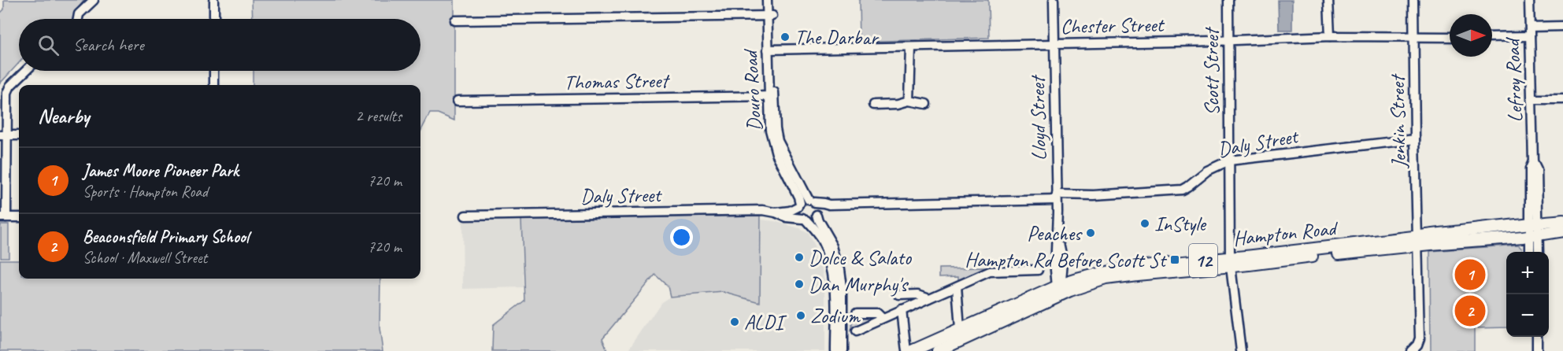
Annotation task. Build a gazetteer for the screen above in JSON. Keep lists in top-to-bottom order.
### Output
{
  "streets": {
    "main road": ["Hampton Road", "12"],
    "street": [
      "Chester Street",
      "Scott Street",
      "Thomas Street",
      "Lefroy Road",
      "Douro Road",
      "Lloyd Street",
      "Jenkin Street",
      "Daly Street"
    ]
  },
  "crossings": [
    ["Chester Street", "Scott Street"],
    ["Chester Street", "Douro Road"],
    ["Chester Street", "Lloyd Street"],
    ["Chester Street", "Jenkin Street"],
    ["Scott Street", "Daly Street"],
    ["Scott Street", "Hampton Road"],
    ["Thomas Street", "Douro Road"],
    ["Lefroy Road", "Hampton Road"],
    ["Douro Road", "Daly Street"],
    ["Lloyd Street", "Daly Street"],
    ["Jenkin Street", "Daly Street"],
    ["Jenkin Street", "Hampton Road"]
  ],
  "places": {
    "other": [
      "The Darbar",
      "InStyle",
      "Peaches",
      "Dolce & Salato",
      "Dan Murphy's",
      "Zodium",
      "ALDI"
    ],
    "transit": ["Hampton Rd Before Scott St"]
  },
  "north": "right",
  "page": {
    "search": "Search here",
    "heading": ["Nearby", "2 results"],
    "list": [
      {
        "mark": "1",
        "name": "James Moore Pioneer Park",
        "note": "Sports · Hampton Road",
        "value": "720 m"
      },
      {
        "mark": "2",
        "name": "Beaconsfield Primary School",
        "note": "School · Maxwell Street",
        "value": "720 m"
      }
    ],
    "map_buttons": ["+", "−"],
    "pins": ["1", "2"]
  }
}
